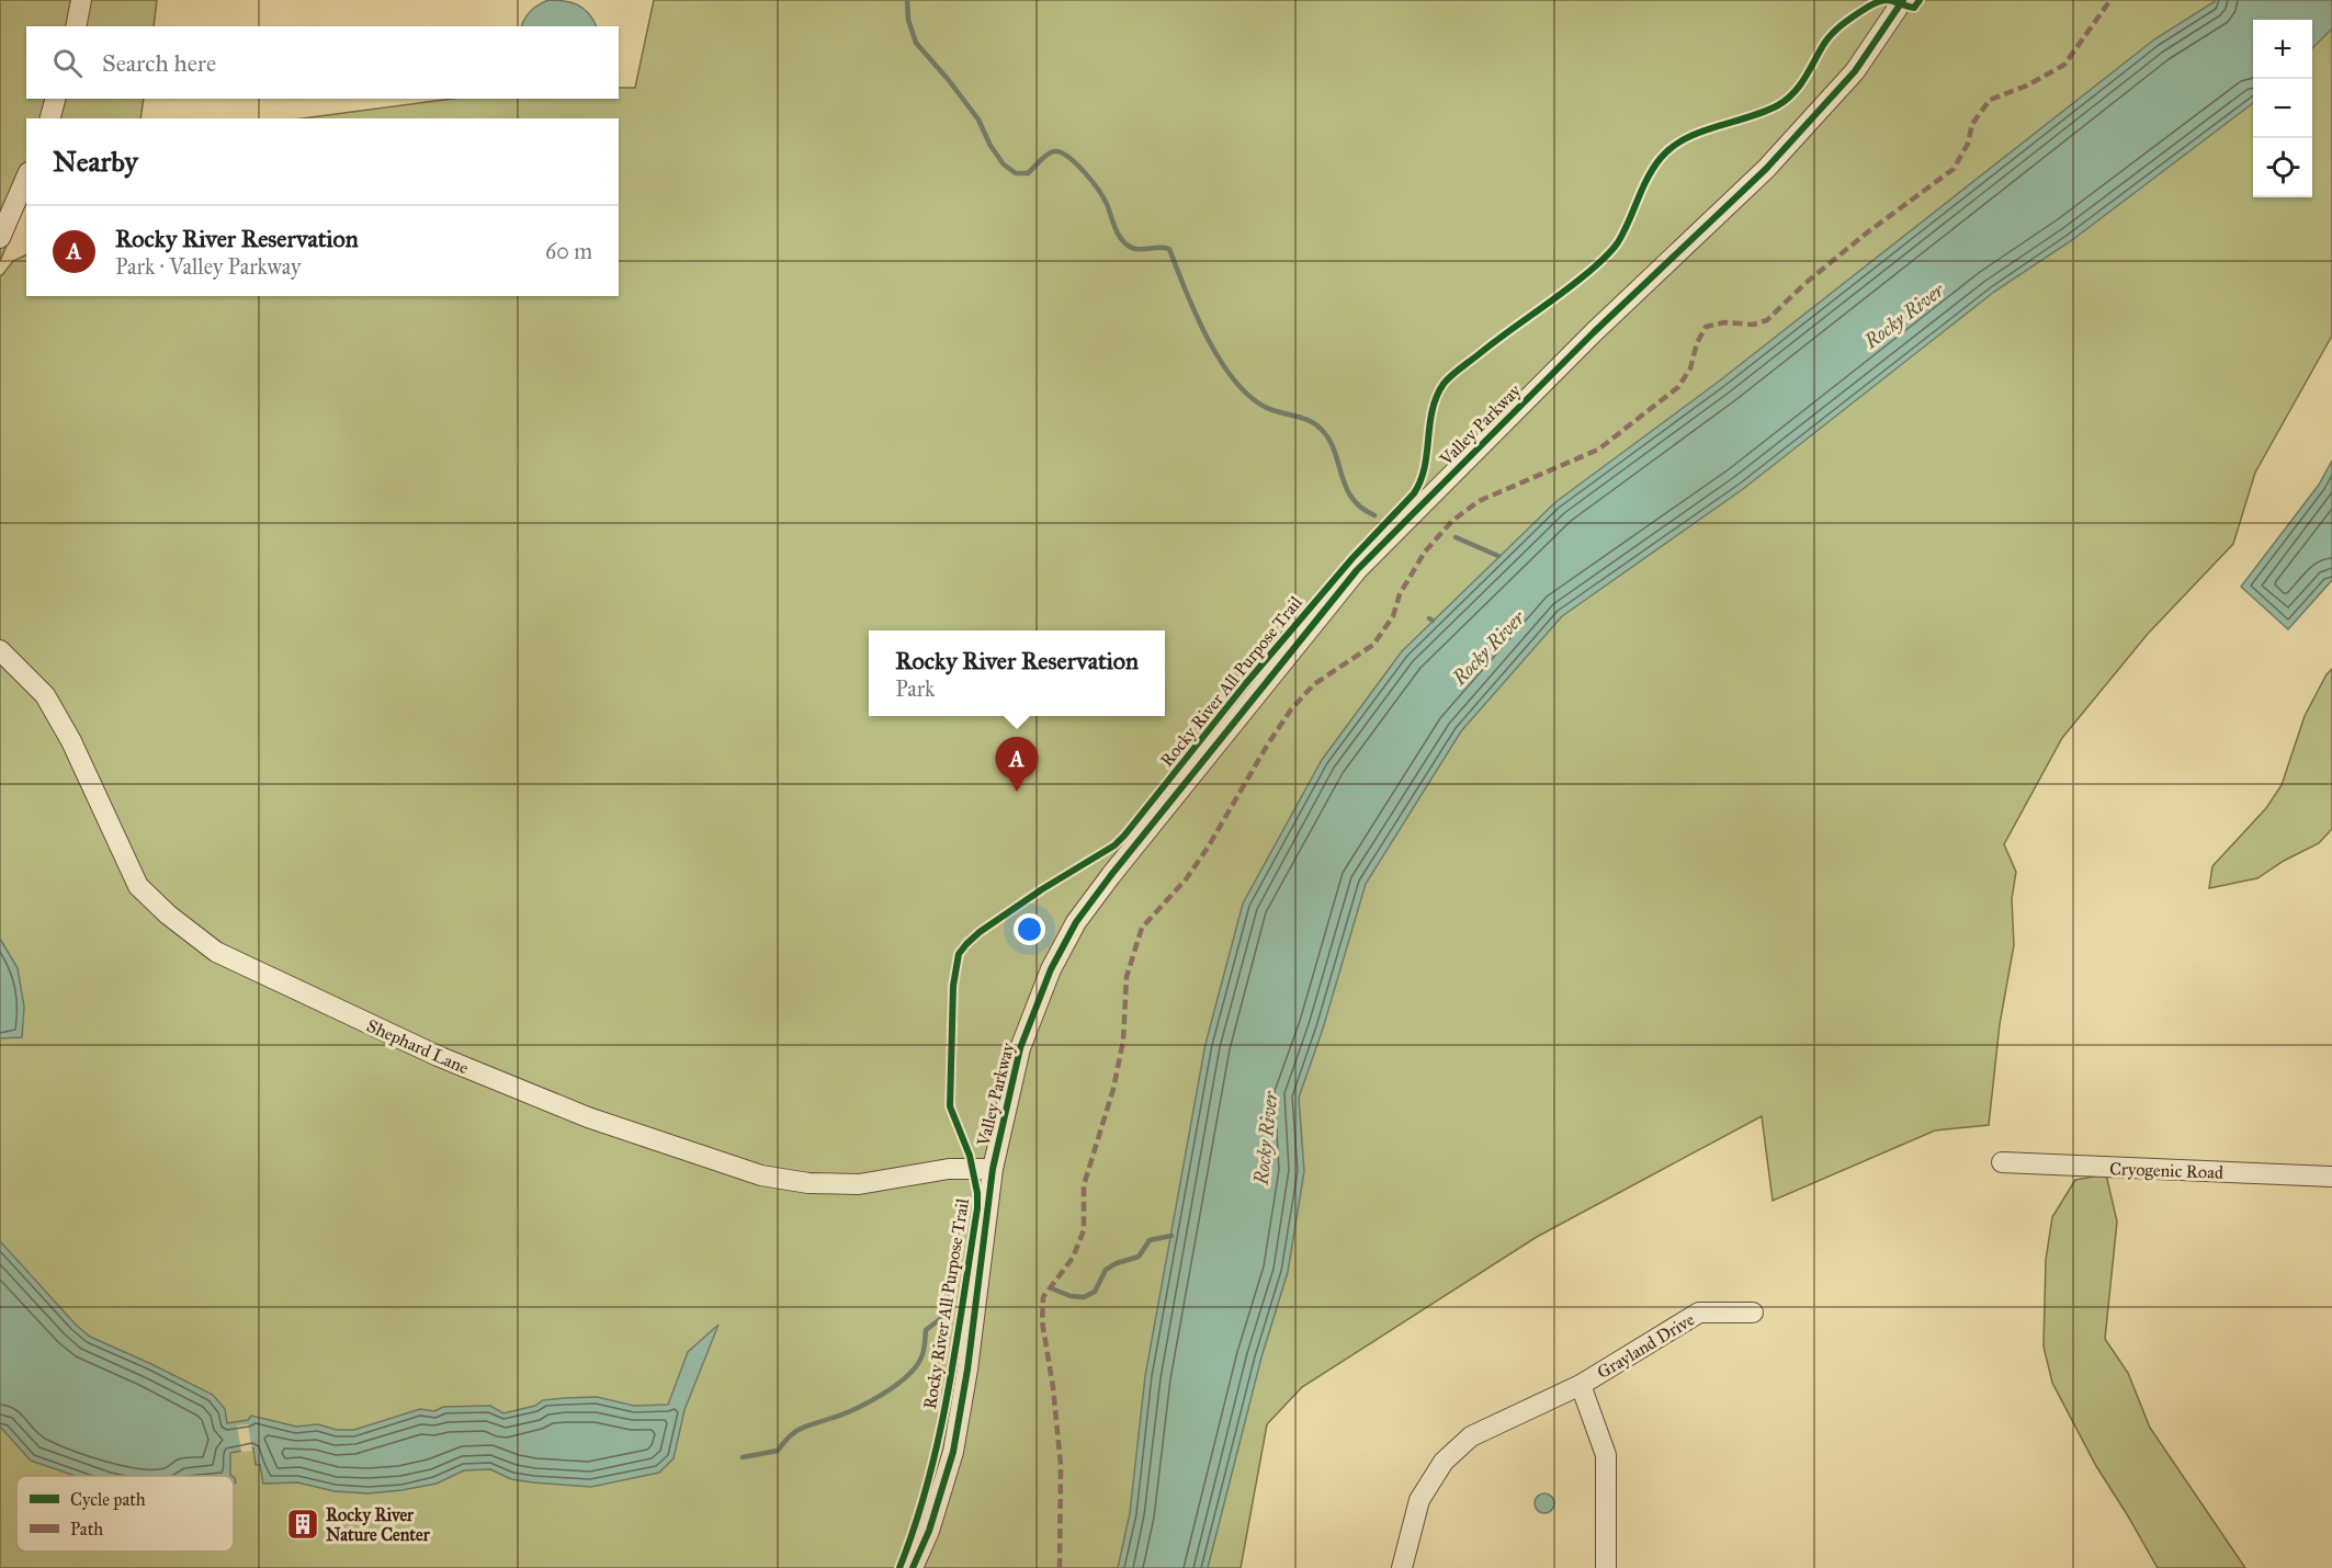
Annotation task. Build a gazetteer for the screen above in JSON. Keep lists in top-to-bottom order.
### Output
{
  "streets": {
    "street": [
      "Valley Parkway",
      "Shephard Lane",
      "Cryogenic Road",
      "Grayland Drive"
    ],
    "cycle path": ["Rocky River All Purpose Trail"]
  },
  "crossings": [
    ["Valley Parkway", "Shephard Lane"]
  ],
  "water": ["Rocky River"],
  "places": {
    "building": ["Rocky River Nature Center"]
  },
  "legend": ["Cycle path", "Path"],
  "page": {
    "map_buttons": ["+", "−"],
    "search": "Search here",
    "heading": "Nearby",
    "list": [
      {
        "mark": "A",
        "name": "Rocky River Reservation",
        "note": "Park · Valley Parkway",
        "value": "60 m"
      }
    ],
    "popup": ["Rocky River Reservation", "Park"],
    "pins": "A"
  }
}
